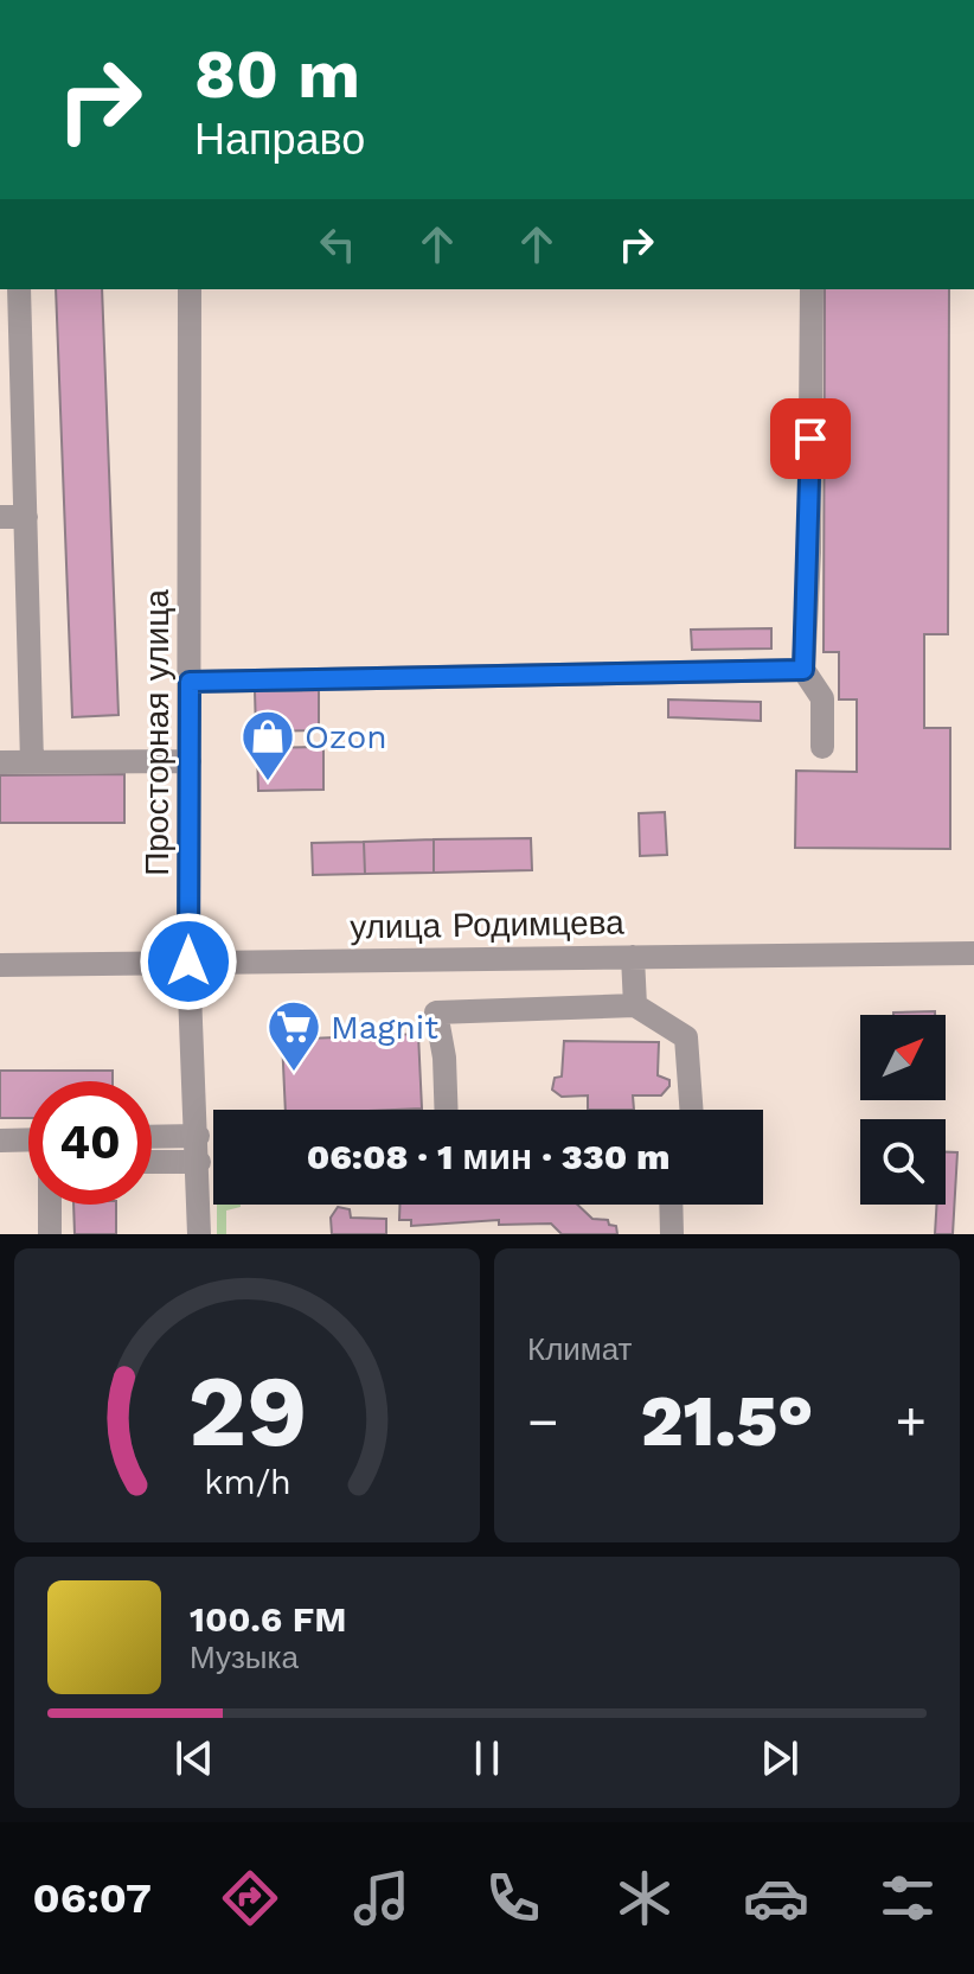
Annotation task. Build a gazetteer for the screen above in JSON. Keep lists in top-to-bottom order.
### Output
{
  "streets": {
    "street": ["Просторная улица", "улица Родимцева"]
  },
  "crossings": [
    ["Просторная улица", "улица Родимцева"]
  ],
  "places": {
    "shop": ["Ozon"],
    "supermarket": ["Magnit"]
  },
  "north": "top right",
  "page": {
    "turn": ["80 m", "Направо"],
    "limit": "40",
    "trip": "06:08 · 1 мин · 330 m",
    "tile": "Климат",
    "heat": ["−", "21.5°", "+"],
    "song": ["100.6 FM", "Музыка"],
    "tabs": "06:07",
    "gauge": ["29", "km/h"]
  }
}
